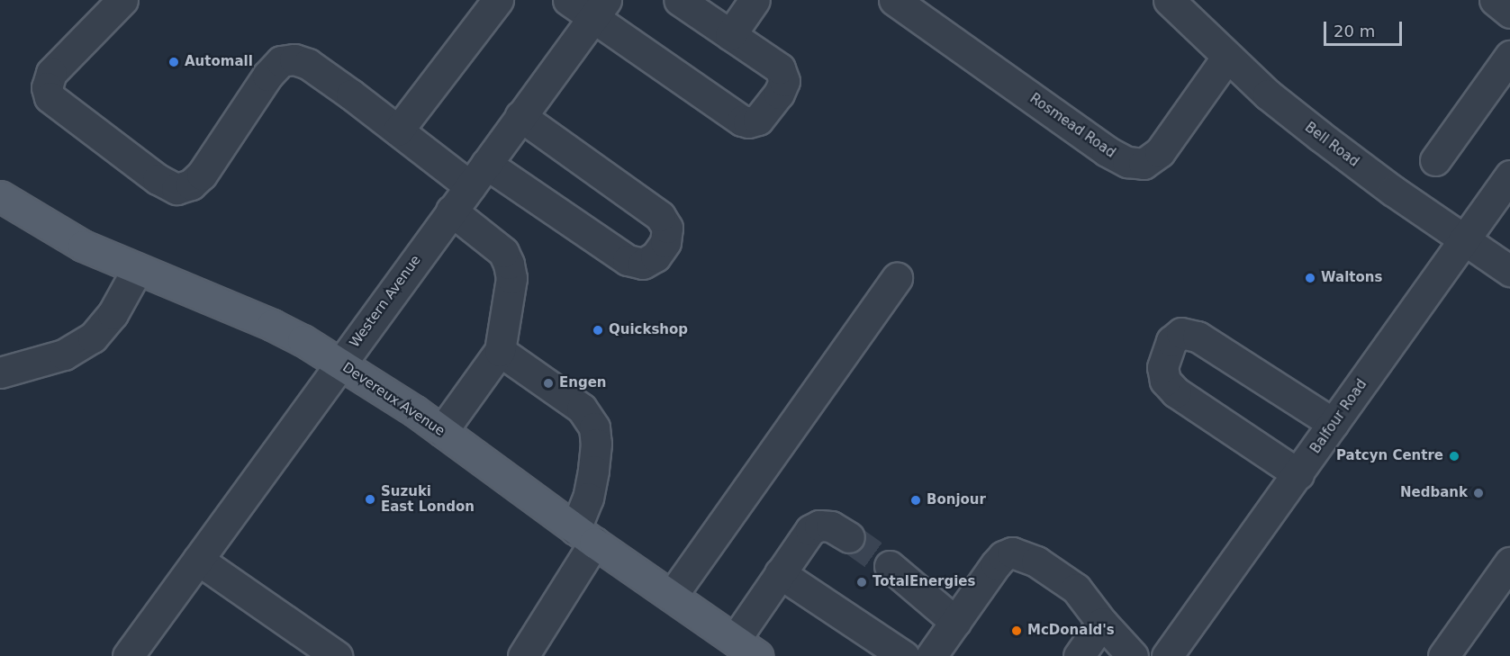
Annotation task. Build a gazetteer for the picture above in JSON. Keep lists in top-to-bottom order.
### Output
{
  "streets": {
    "main road": ["Devereux Avenue"],
    "street": [
      "Rosmead Road",
      "Bell Road",
      "Western Avenue",
      "Balfour Road"
    ]
  },
  "crossings": [
    ["Rosmead Road", "Bell Road"],
    ["Bell Road", "Balfour Road"],
    ["Western Avenue", "Devereux Avenue"]
  ],
  "places": [
    "Automall",
    "Waltons",
    "Quickshop",
    "Engen",
    "Patcyn Centre",
    "Nedbank",
    "Suzuki East London",
    "Bonjour",
    "TotalEnergies",
    "McDonald's"
  ],
  "scale_bar": "20 m"
}
